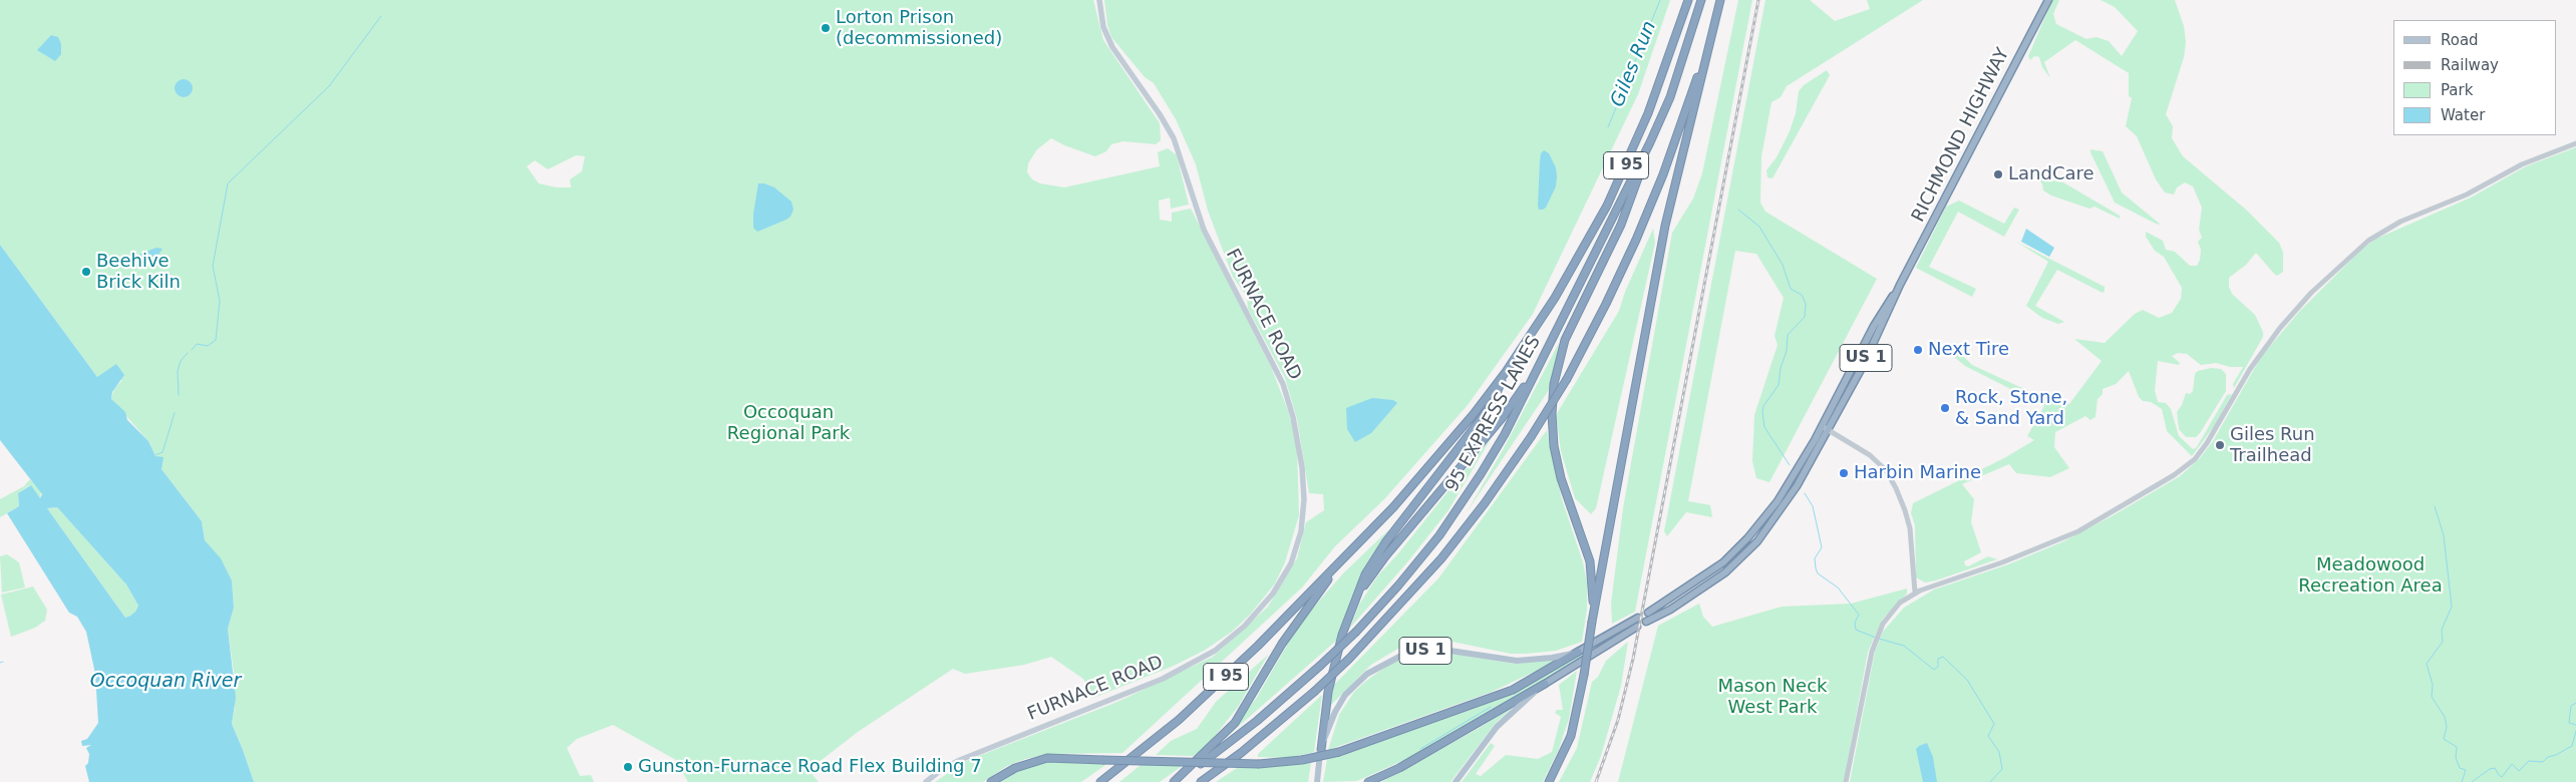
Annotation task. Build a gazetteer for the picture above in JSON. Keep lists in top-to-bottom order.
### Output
{
  "streets": {
    "highway": [
      "RICHMOND HIGHWAY",
      "I 95",
      "US 1",
      "95 EXPRESS LANES"
    ],
    "main road": ["FURNACE ROAD"]
  },
  "water": ["Giles Run", "Occoquan River"],
  "parks": ["Occoquan Regional Park", "Meadowood Recreation Area", "Mason Neck West Park"],
  "places": [
    "Lorton Prison (decommissioned)",
    "LandCare",
    "Beehive Brick Kiln",
    "Next Tire",
    "Rock, Stone, & Sand Yard",
    "Giles Run Trailhead",
    "Harbin Marine",
    "Gunston-Furnace Road Flex Building 7"
  ],
  "legend": [
    "Road",
    "Railway",
    "Park",
    "Water"
  ]
}
